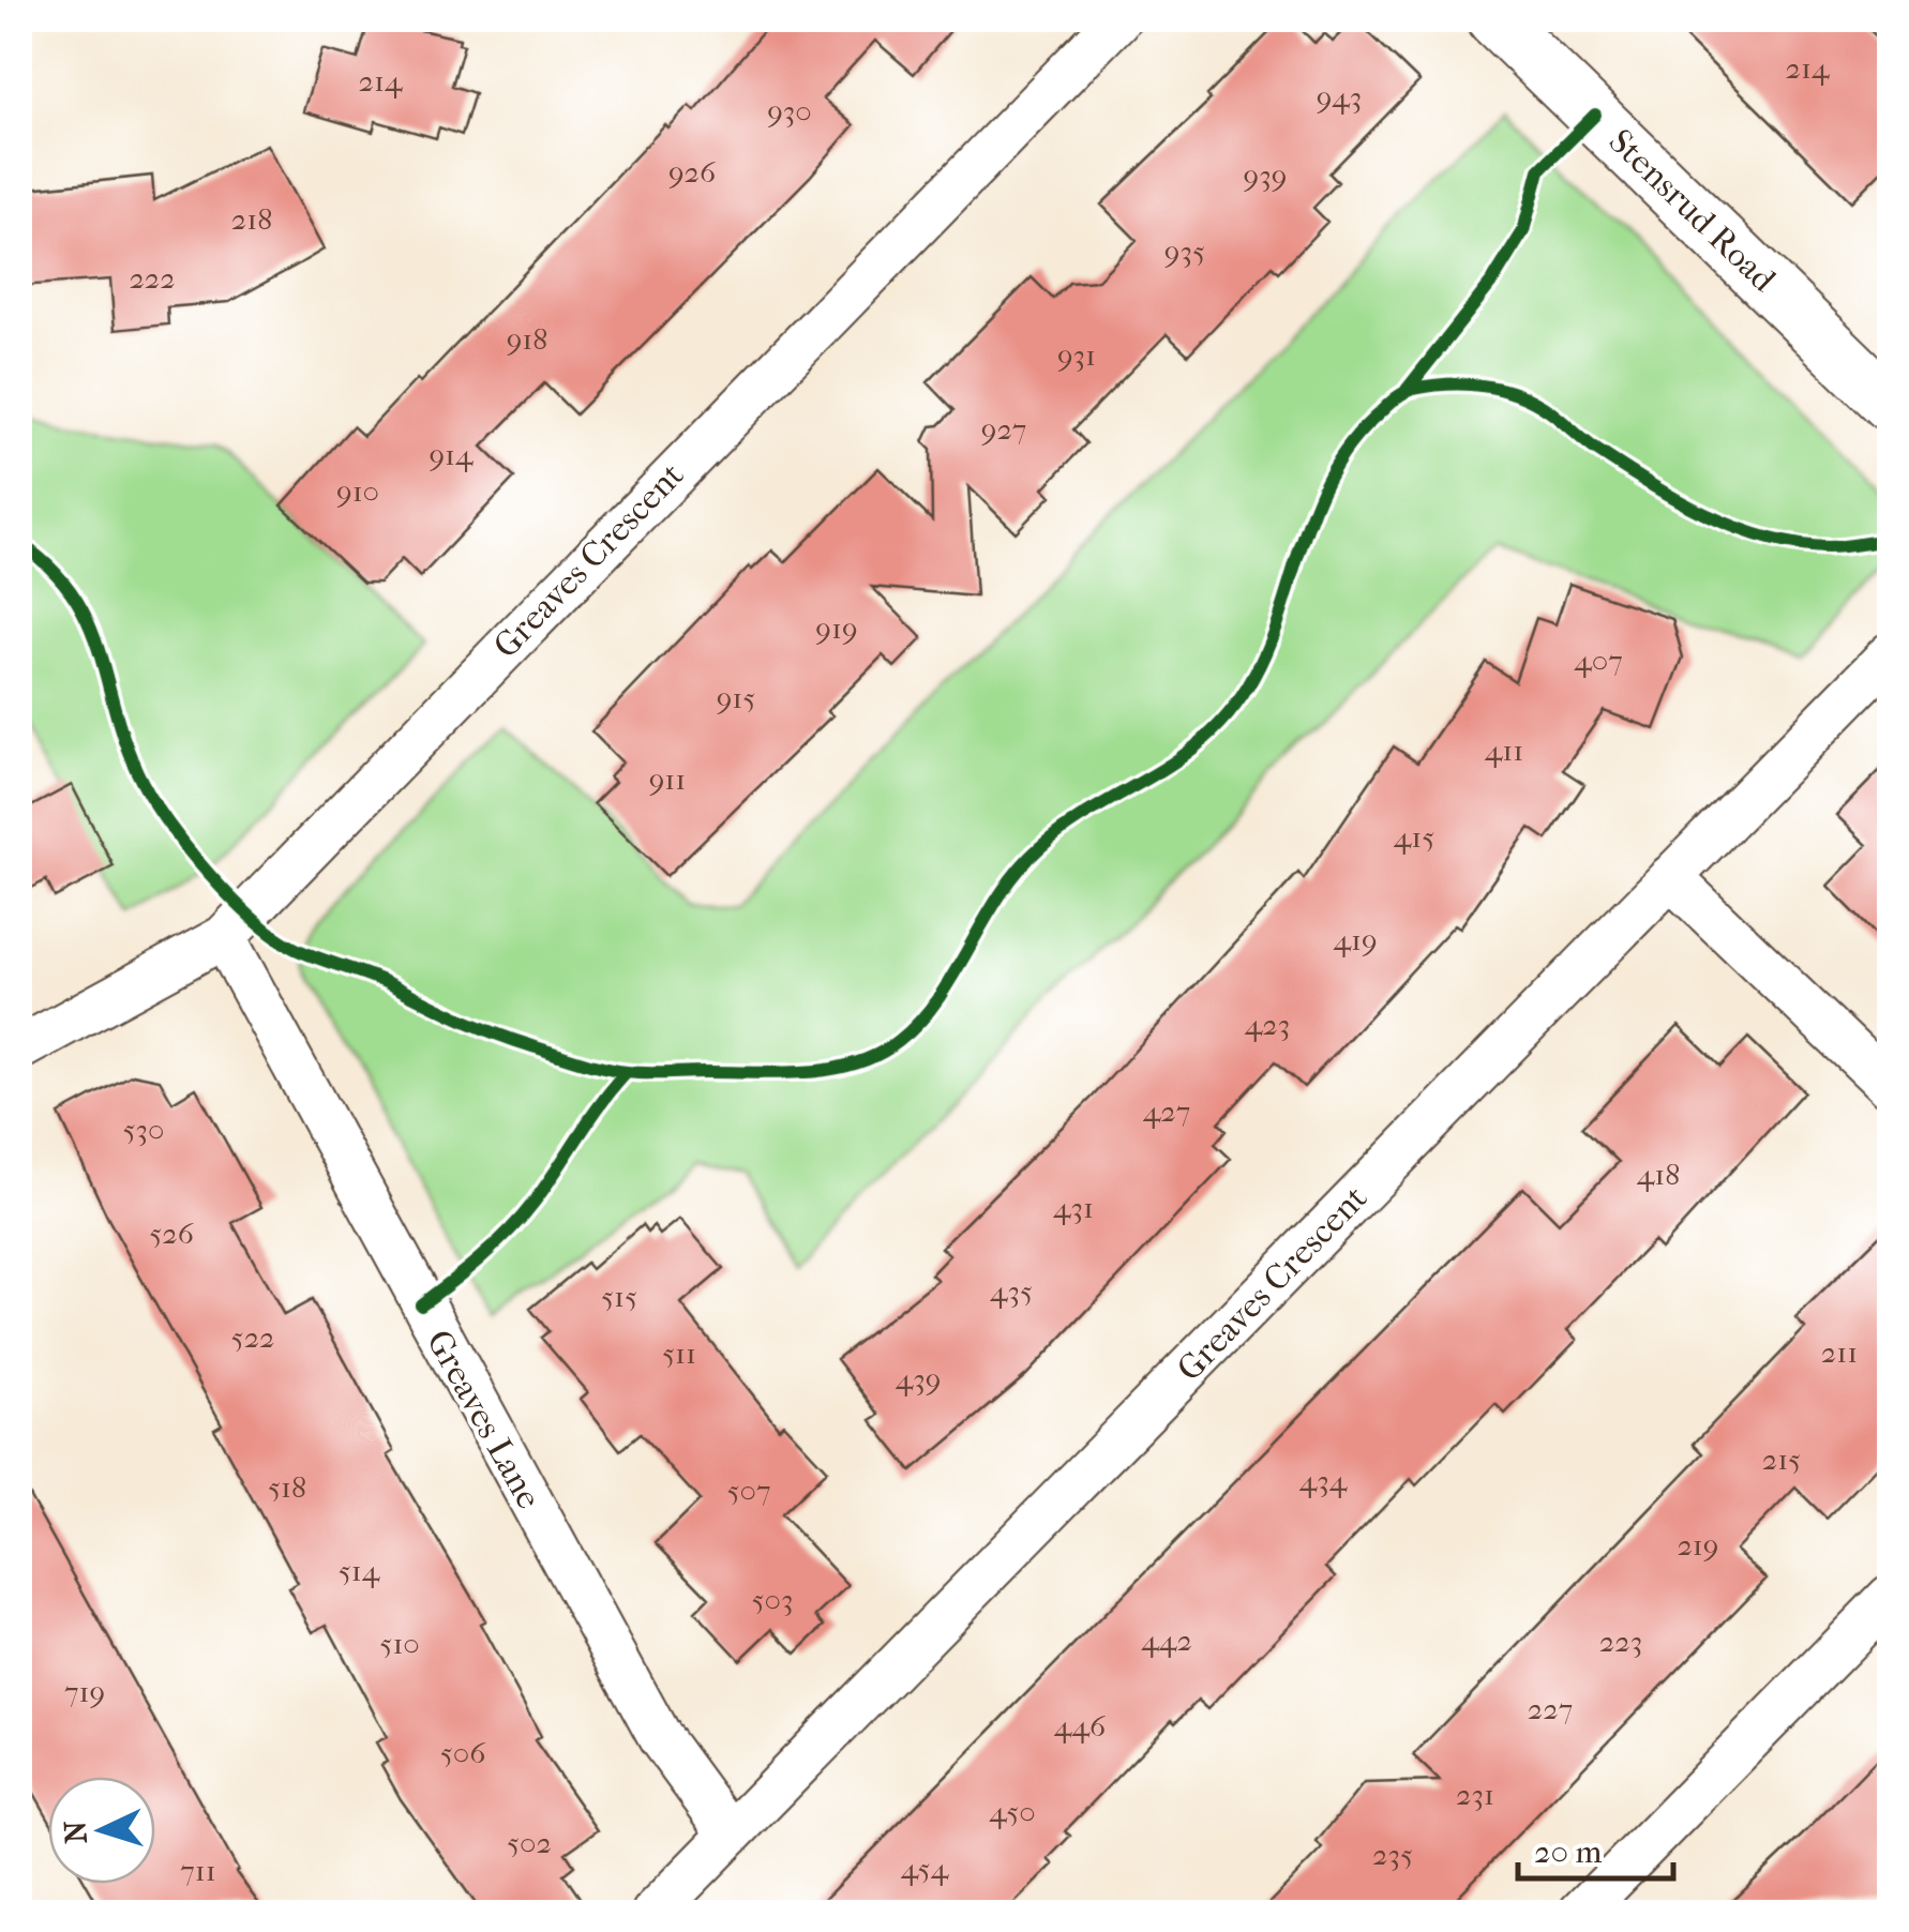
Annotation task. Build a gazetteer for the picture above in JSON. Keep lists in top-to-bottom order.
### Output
{
  "streets": {
    "street": ["Stensrud Road", "Greaves Crescent", "Greaves Lane"]
  },
  "crossings": [
    ["Greaves Crescent", "Greaves Lane"]
  ],
  "house_numbers": [
    "214",
    "214",
    "943",
    "930",
    "926",
    "939",
    "218",
    "935",
    "222",
    "918",
    "931",
    "927",
    "914",
    "910",
    "919",
    "407",
    "915",
    "411",
    "911",
    "415",
    "419",
    "423",
    "427",
    "530",
    "418",
    "431",
    "526",
    "435",
    "515",
    "522",
    "211",
    "511",
    "439",
    "215",
    "434",
    "518",
    "507",
    "219",
    "514",
    "503",
    "442",
    "223",
    "510",
    "719",
    "227",
    "446",
    "506",
    "231",
    "450",
    "502",
    "235",
    "454",
    "711"
  ],
  "scale_bar": "20 m",
  "north": "left"
}
